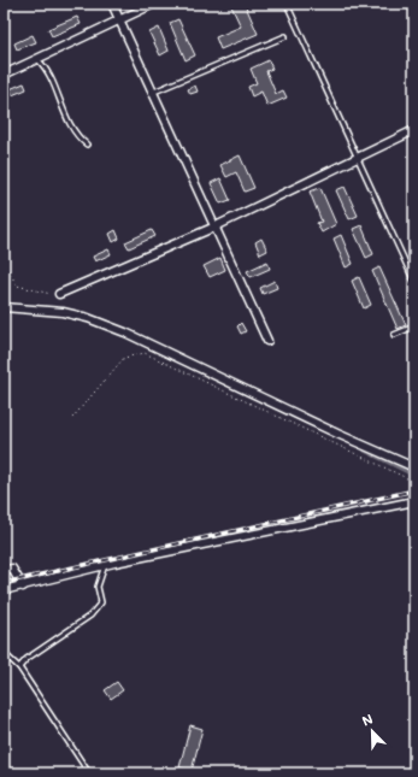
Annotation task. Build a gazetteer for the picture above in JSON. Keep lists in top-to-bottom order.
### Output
{
  "north": "top left"
}
